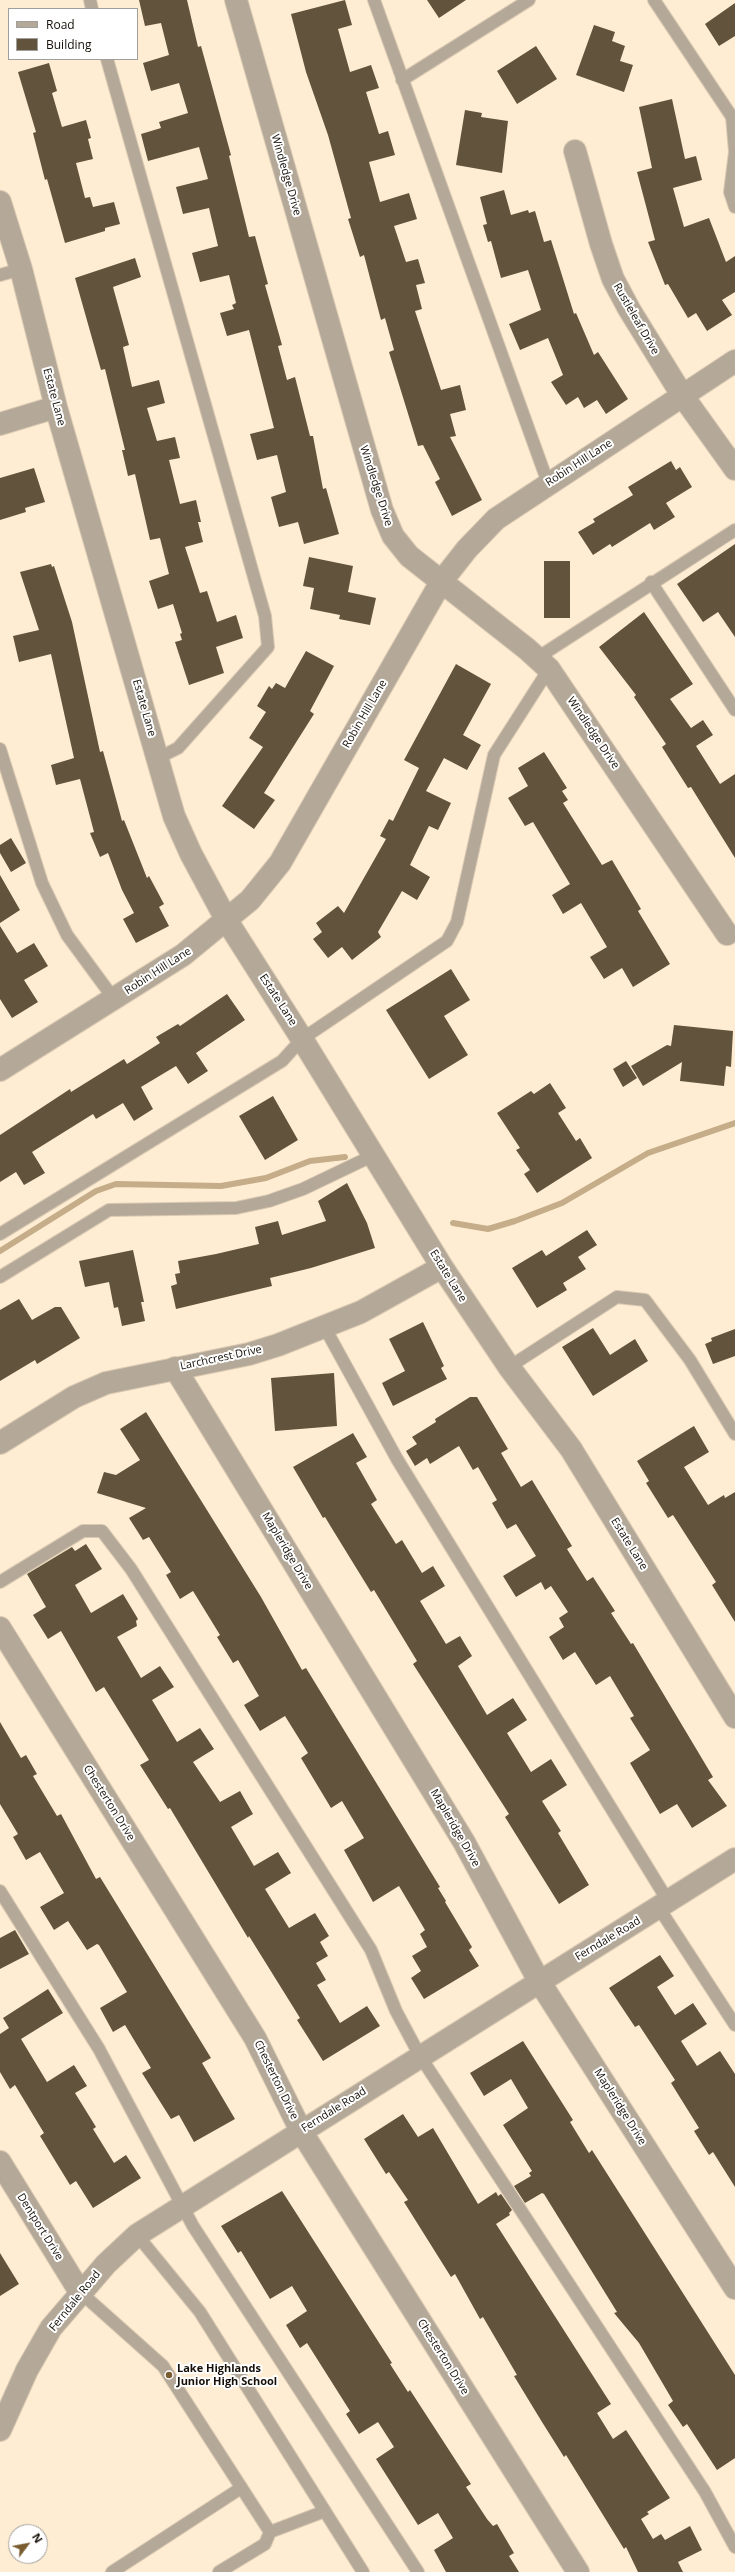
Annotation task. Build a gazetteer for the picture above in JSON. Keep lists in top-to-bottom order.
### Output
{
  "streets": {
    "street": [
      "Windledge Drive",
      "Rustleleaf Drive",
      "Estate Lane",
      "Robin Hill Lane",
      "Larchcrest Drive",
      "Mapleridge Drive",
      "Chesterton Drive",
      "Ferndale Road",
      "Dentport Drive"
    ]
  },
  "crossings": [
    ["Windledge Drive", "Robin Hill Lane"],
    ["Rustleleaf Drive", "Robin Hill Lane"],
    ["Estate Lane", "Robin Hill Lane"],
    ["Estate Lane", "Larchcrest Drive"],
    ["Larchcrest Drive", "Mapleridge Drive"],
    ["Mapleridge Drive", "Ferndale Road"],
    ["Chesterton Drive", "Ferndale Road"],
    ["Ferndale Road", "Dentport Drive"]
  ],
  "places": ["Lake Highlands Junior High School"],
  "legend": ["Road", "Building"],
  "north": "top right"
}
